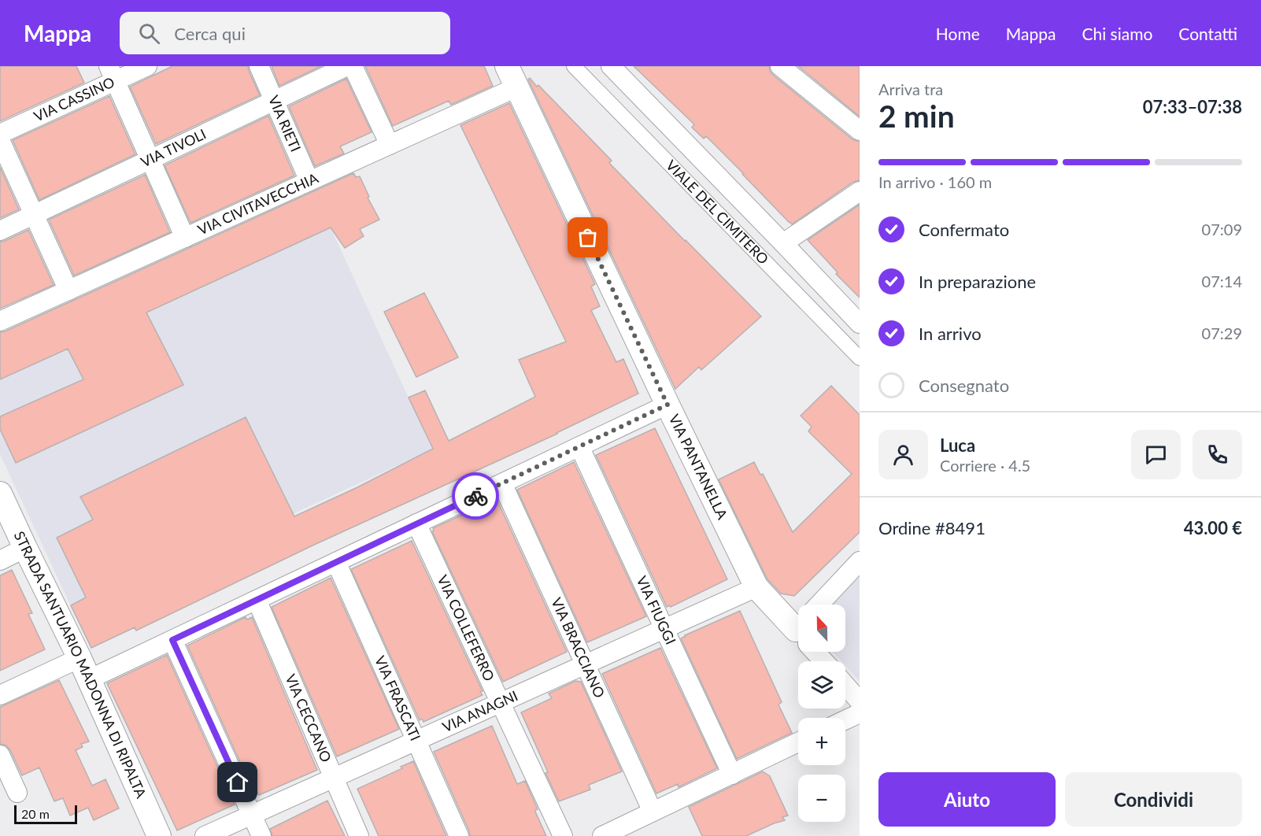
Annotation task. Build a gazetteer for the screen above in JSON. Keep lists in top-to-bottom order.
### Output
{
  "streets": {
    "street": [
      "VIA CASSINO",
      "VIA RIETI",
      "VIA TIVOLI",
      "VIA CIVITAVECCHIA",
      "VIALE DEL CIMITERO",
      "VIA PANTANELLA",
      "VIA FIUGGI",
      "VIA COLLEFERRO",
      "VIA BRACCIANO",
      "STRADA SANTUARIO MADONNA DI RIPALTA",
      "VIA FRASCATI",
      "VIA ANAGNI",
      "VIA CECCANO"
    ]
  },
  "crossings": [
    ["VIA RIETI", "VIA TIVOLI"],
    ["VIA RIETI", "VIA CIVITAVECCHIA"],
    ["VIA CIVITAVECCHIA", "VIA PANTANELLA"],
    ["VIA PANTANELLA", "VIA ANAGNI"],
    ["VIA FIUGGI", "VIA ANAGNI"],
    ["VIA COLLEFERRO", "VIA ANAGNI"],
    ["VIA BRACCIANO", "VIA ANAGNI"],
    ["VIA FRASCATI", "VIA ANAGNI"],
    ["VIA ANAGNI", "VIA CECCANO"]
  ],
  "scale_bar": "20 m",
  "north": "top",
  "page": {
    "header": "Mappa",
    "search": "Cerca qui",
    "nav": [
      "Home",
      "Mappa",
      "Chi siamo",
      "Contatti"
    ],
    "heading": ["2 min", "Arriva tra", "07:33–07:38"],
    "panel": [
      "Luca",
      "Corriere · 4.5",
      "Ordine #8491",
      "43.00 €"
    ],
    "bar": "In arrivo · 160 m",
    "list": [
      ["Confermato", "07:09"],
      ["In preparazione", "07:14"],
      ["In arrivo", "07:29"],
      "Consegnato"
    ],
    "map_buttons": ["+", "−"],
    "buttons": ["Aiuto", "Condividi"],
    "scale": "20 m"
  }
}
